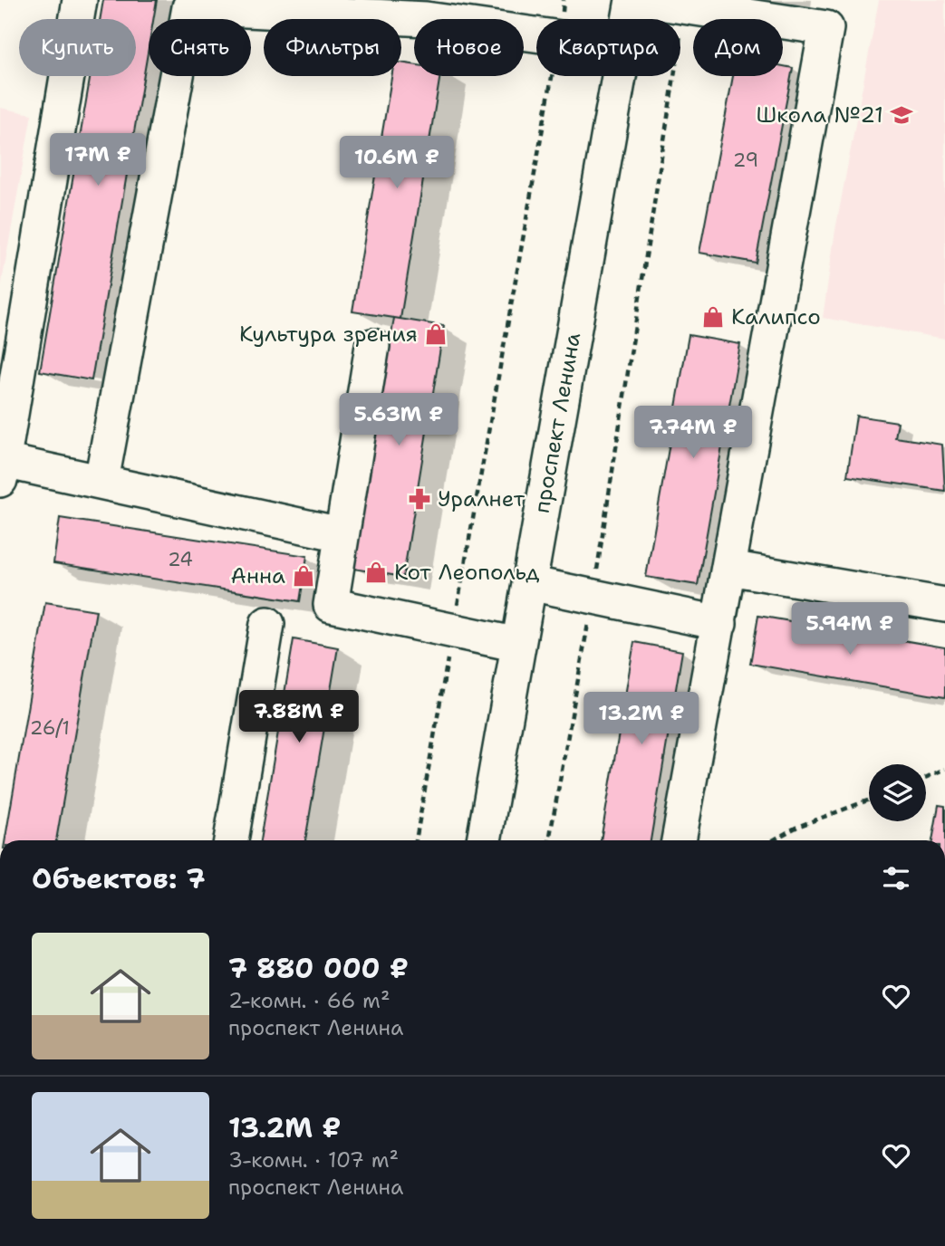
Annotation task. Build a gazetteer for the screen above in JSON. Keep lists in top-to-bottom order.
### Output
{
  "streets": {
    "street": ["проспект Ленина"]
  },
  "places": {
    "school or university": ["Школа №21"],
    "shop": [
      "Калипсо",
      "Культура зрения",
      "Кот Леопольд",
      "Анна"
    ],
    "pharmacy": ["Уралнет"]
  },
  "house_numbers": ["29", "24", "26/1"],
  "page": {
    "chip": [
      "Купить",
      "Снять",
      "Фильтры",
      "Новое",
      "Квартира",
      "Дом"
    ],
    "price": [
      "17M ₽",
      "10.6M ₽",
      "5.63M ₽",
      "7.74M ₽",
      "5.94M ₽",
      "7.88M ₽",
      "13.2M ₽"
    ],
    "heading": "Объектов: 7",
    "list": [
      {
        "name": "7 880 000 ₽",
        "note": "2-комн. · 66 m² · проспект Ленина"
      },
      {
        "name": "13.2M ₽",
        "note": "3-комн. · 107 m² · проспект Ленина"
      }
    ]
  }
}
